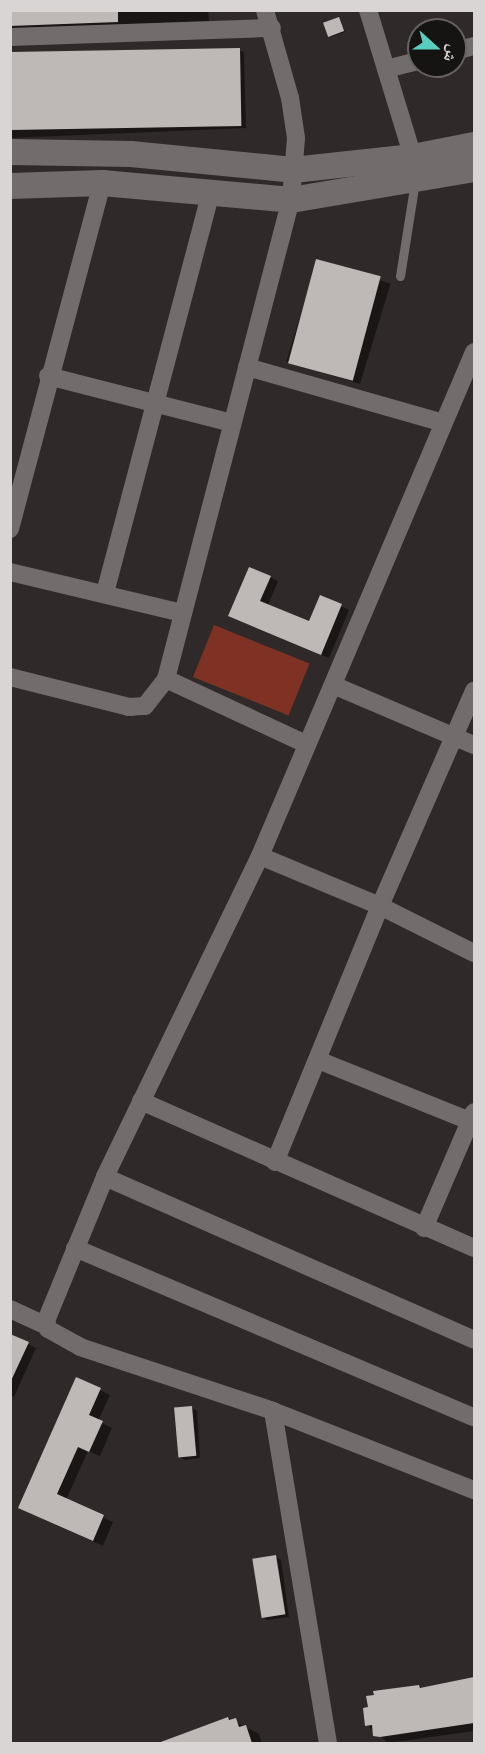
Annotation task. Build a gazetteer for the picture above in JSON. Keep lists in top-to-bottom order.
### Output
{
  "north": "right"
}
